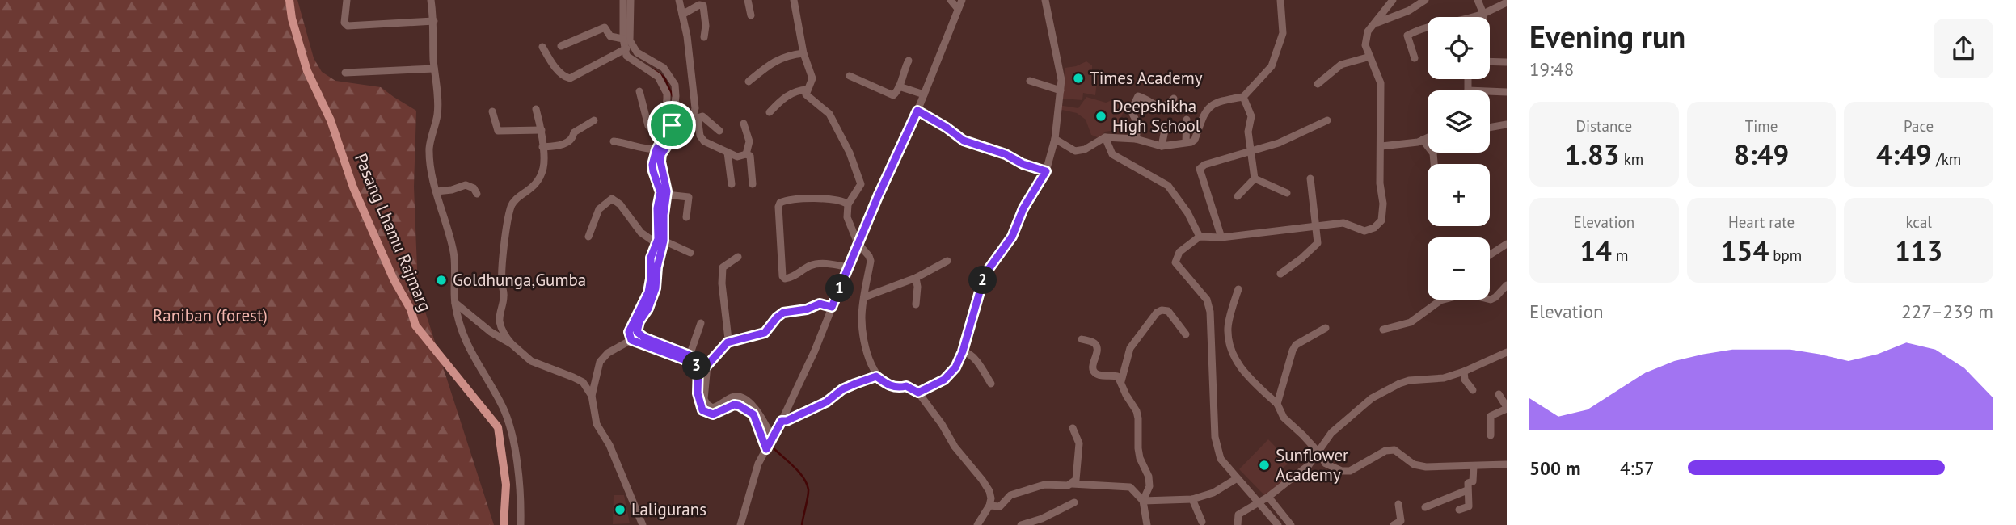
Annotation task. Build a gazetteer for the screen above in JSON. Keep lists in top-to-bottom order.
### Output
{
  "streets": {
    "main road": ["Pasang Lhamu Rajmarg"]
  },
  "parks": ["Raniban (forest)"],
  "places": [
    "Times Academy",
    "Deepshikha High School",
    "Goldhunga,Gumba",
    "Sunflower Academy",
    "Laligurans"
  ],
  "page": {
    "heading": ["Evening run", "19:48"],
    "map_buttons": ["+", "−"],
    "stats": [
      ["Distance", "1.83 km"],
      ["Time", "8:49"],
      ["Pace", "4:49 /km"],
      ["Elevation", "14 m"],
      ["Heart rate", "154 bpm"],
      ["kcal", "113"]
    ],
    "pins": ["2", "1", "3"],
    "chart": ["Elevation", "227–239 m"],
    "list": [
      {
        "name": "500 m",
        "note": "4:57"
      }
    ]
  }
}
